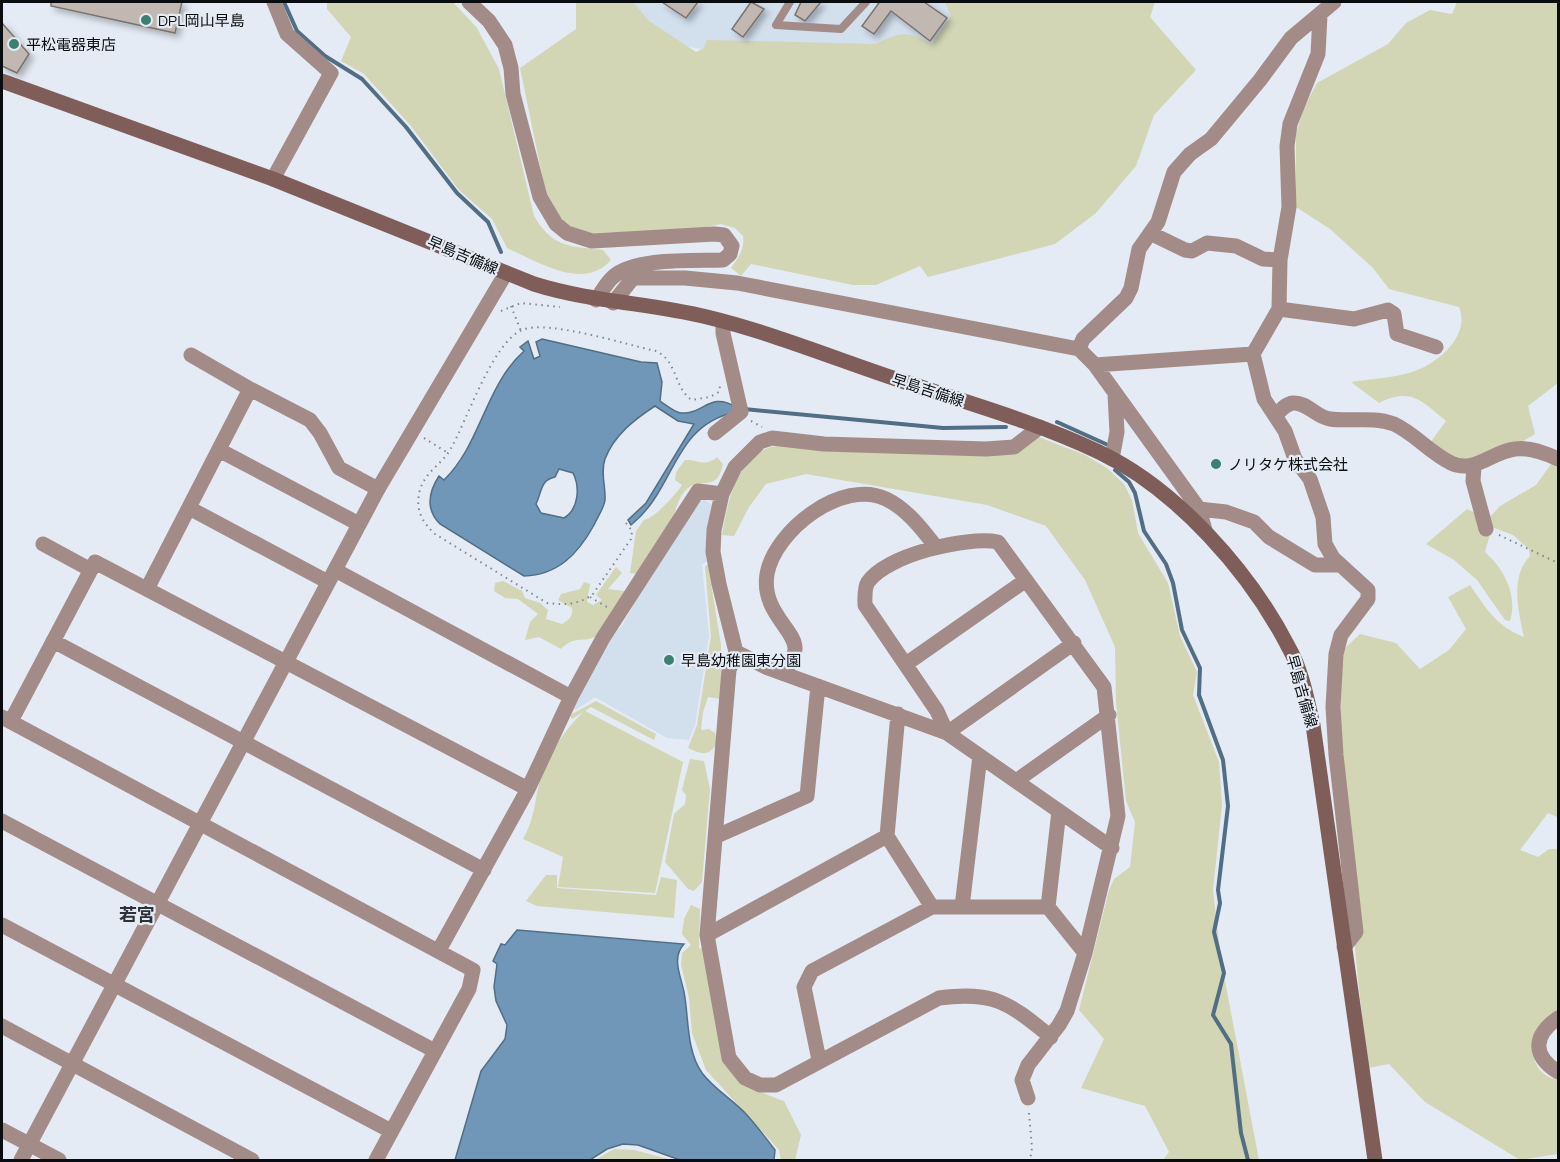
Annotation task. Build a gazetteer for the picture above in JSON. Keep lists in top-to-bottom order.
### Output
{
  "streets": {
    "main road": ["早島吉備線"]
  },
  "districts": ["若宮"],
  "places": [
    "DPL岡山早島",
    "平松電器東店",
    "ノリタケ株式会社",
    "早島幼稚園東分園"
  ]
}
